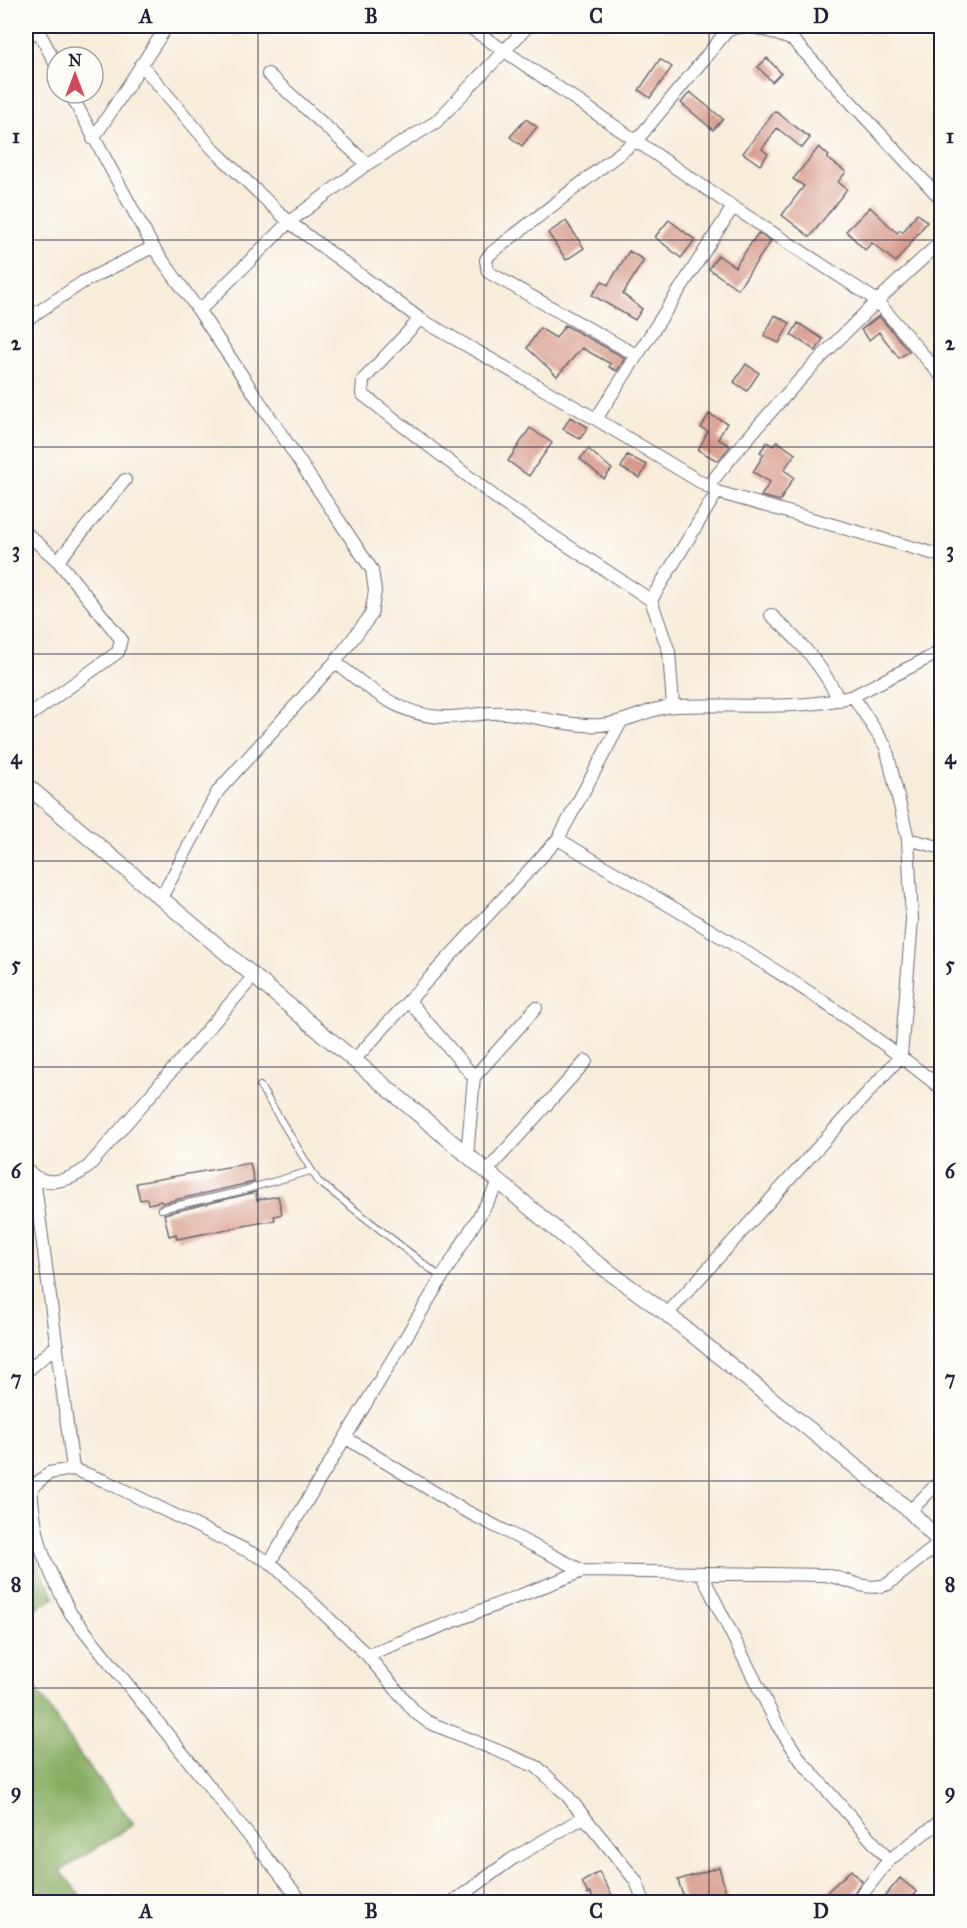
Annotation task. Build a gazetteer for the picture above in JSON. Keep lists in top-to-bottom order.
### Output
{
  "north": "top",
  "grid": {
    "columns": [
      "A",
      "B",
      "C",
      "D"
    ],
    "rows": [
      "1",
      "2",
      "3",
      "4",
      "5",
      "6",
      "7",
      "8",
      "9"
    ]
  }
}
